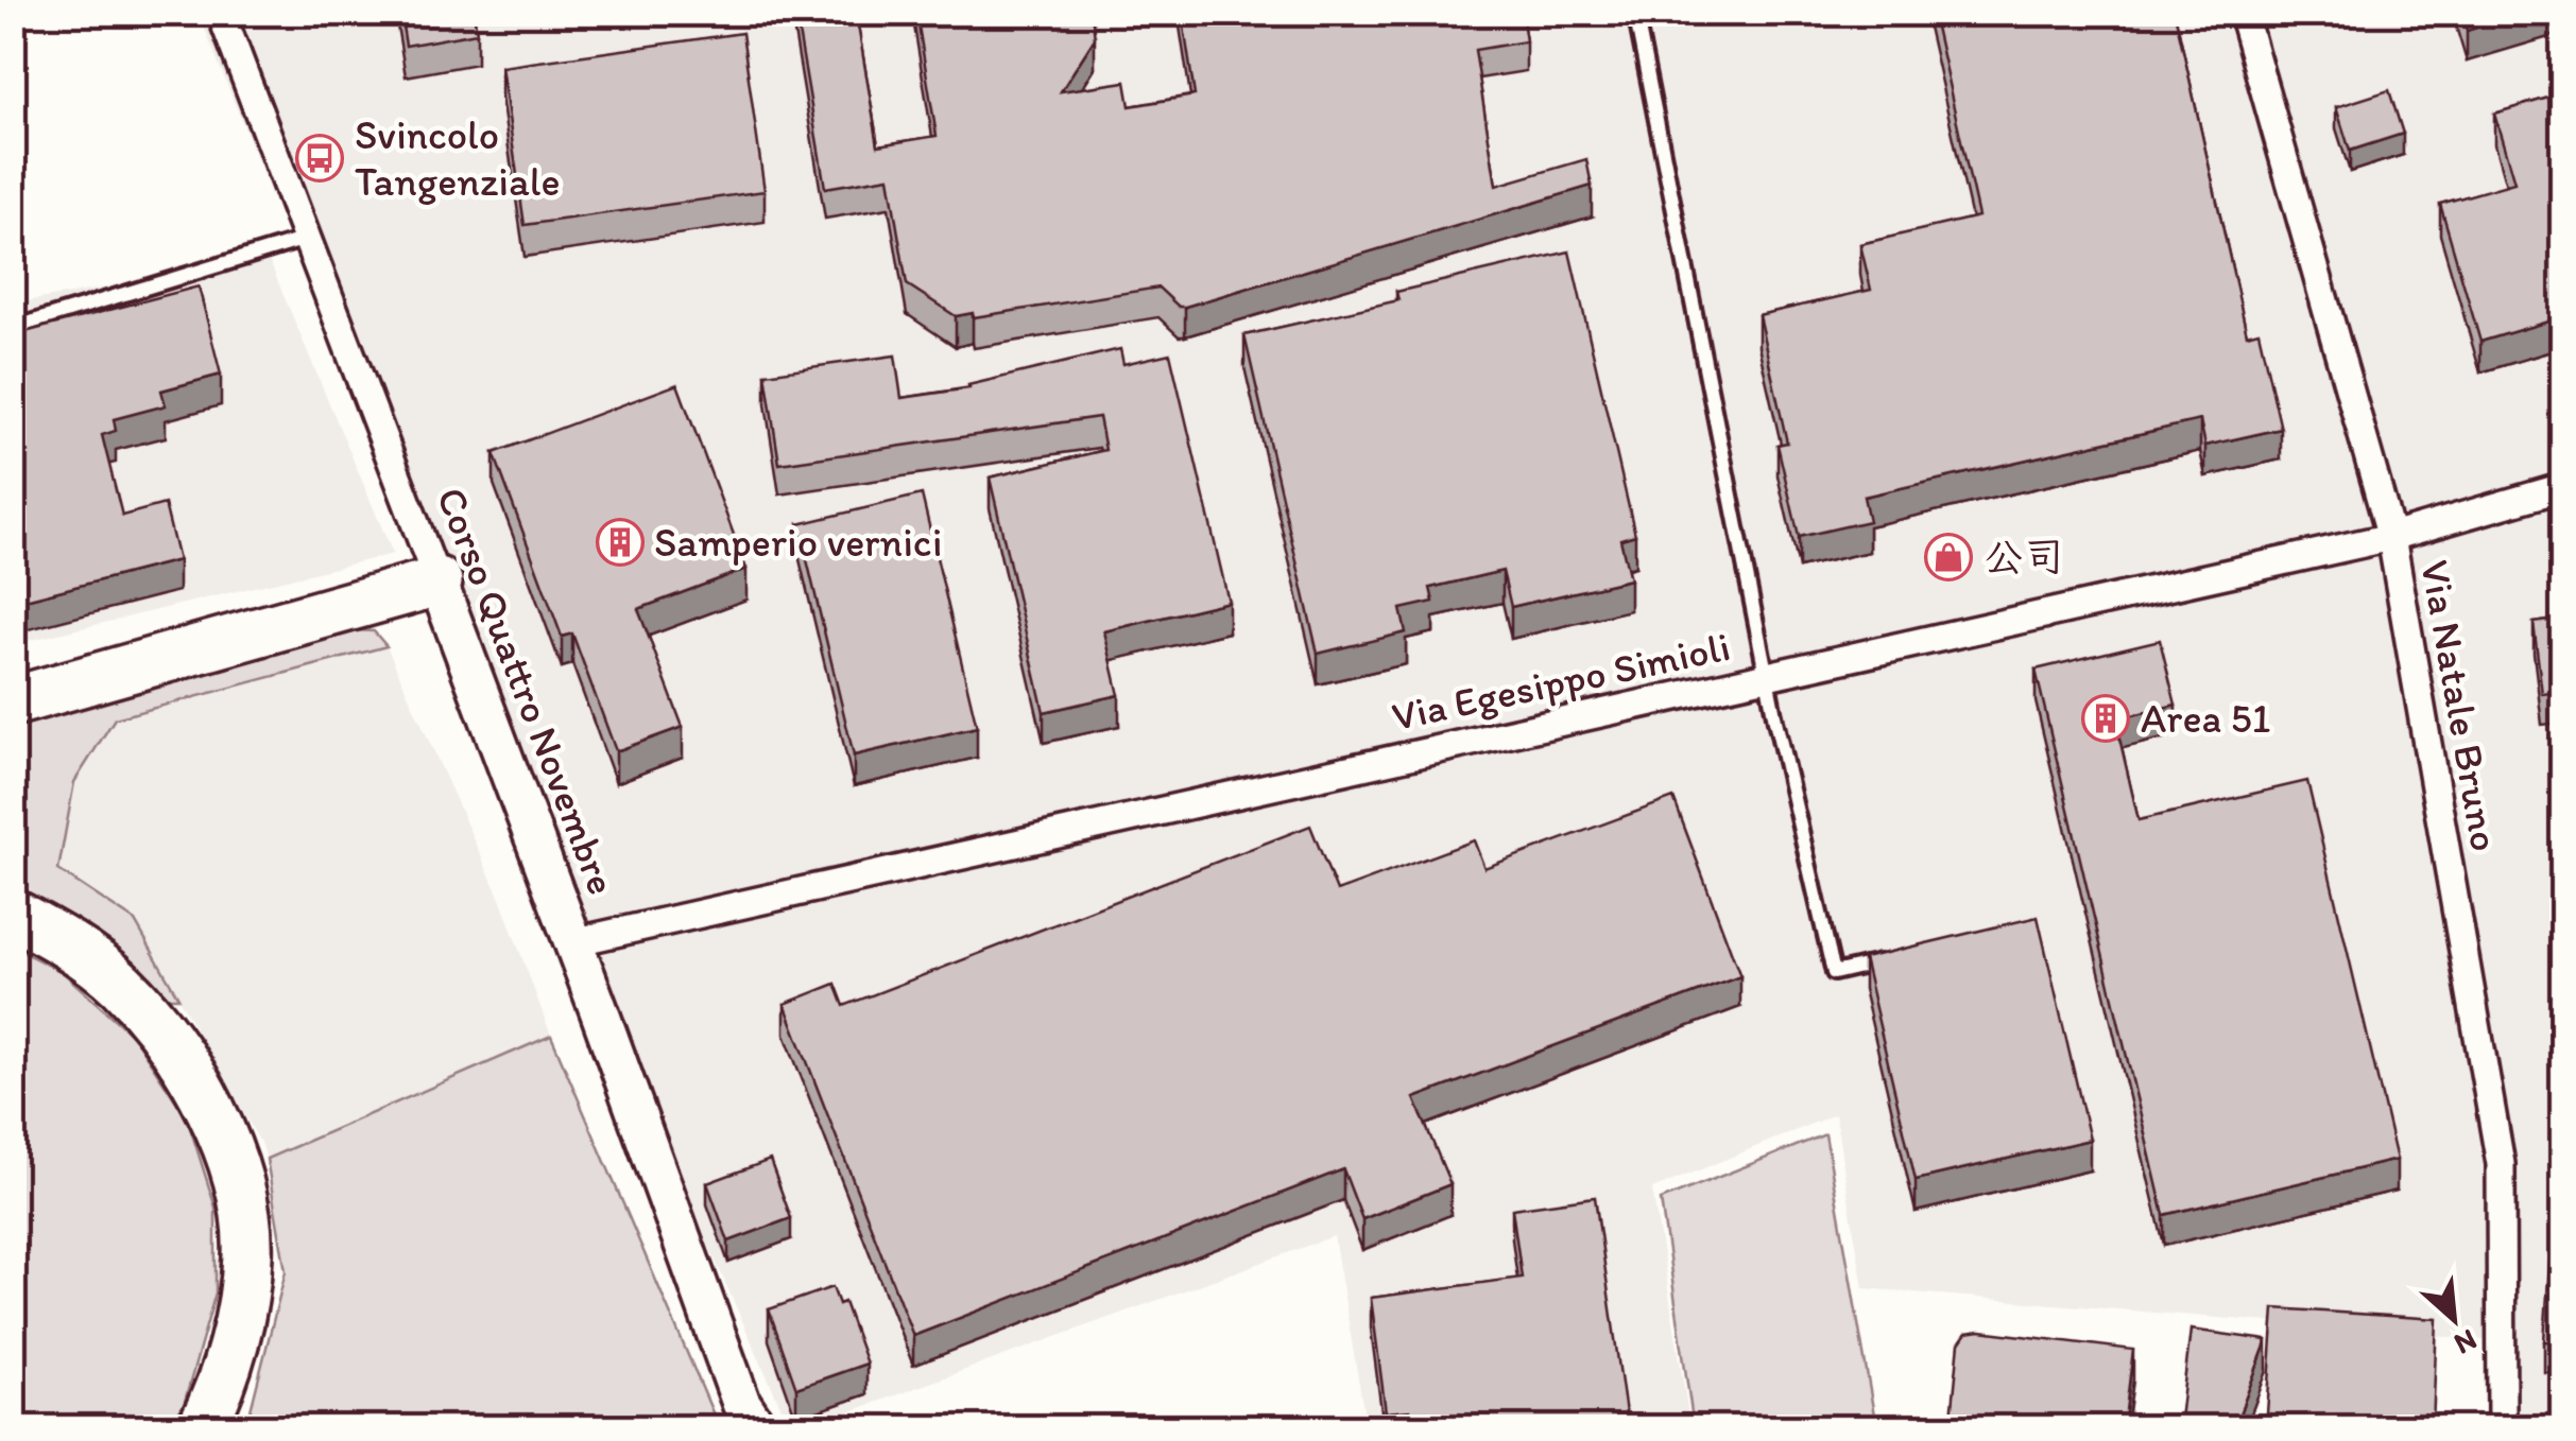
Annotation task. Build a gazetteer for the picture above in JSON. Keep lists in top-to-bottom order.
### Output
{
  "streets": {
    "main road": ["Corso Quattro Novembre"],
    "street": ["Via Egesippo Simioli", "Via Natale Bruno"]
  },
  "crossings": [
    ["Via Egesippo Simioli", "Corso Quattro Novembre"],
    ["Via Egesippo Simioli", "Via Natale Bruno"]
  ],
  "places": {
    "bus stop": ["Svincolo Tangenziale"],
    "building": ["Samperio vernici", "Area 51"],
    "shop": ["公司"]
  },
  "north": "bottom right"
}
